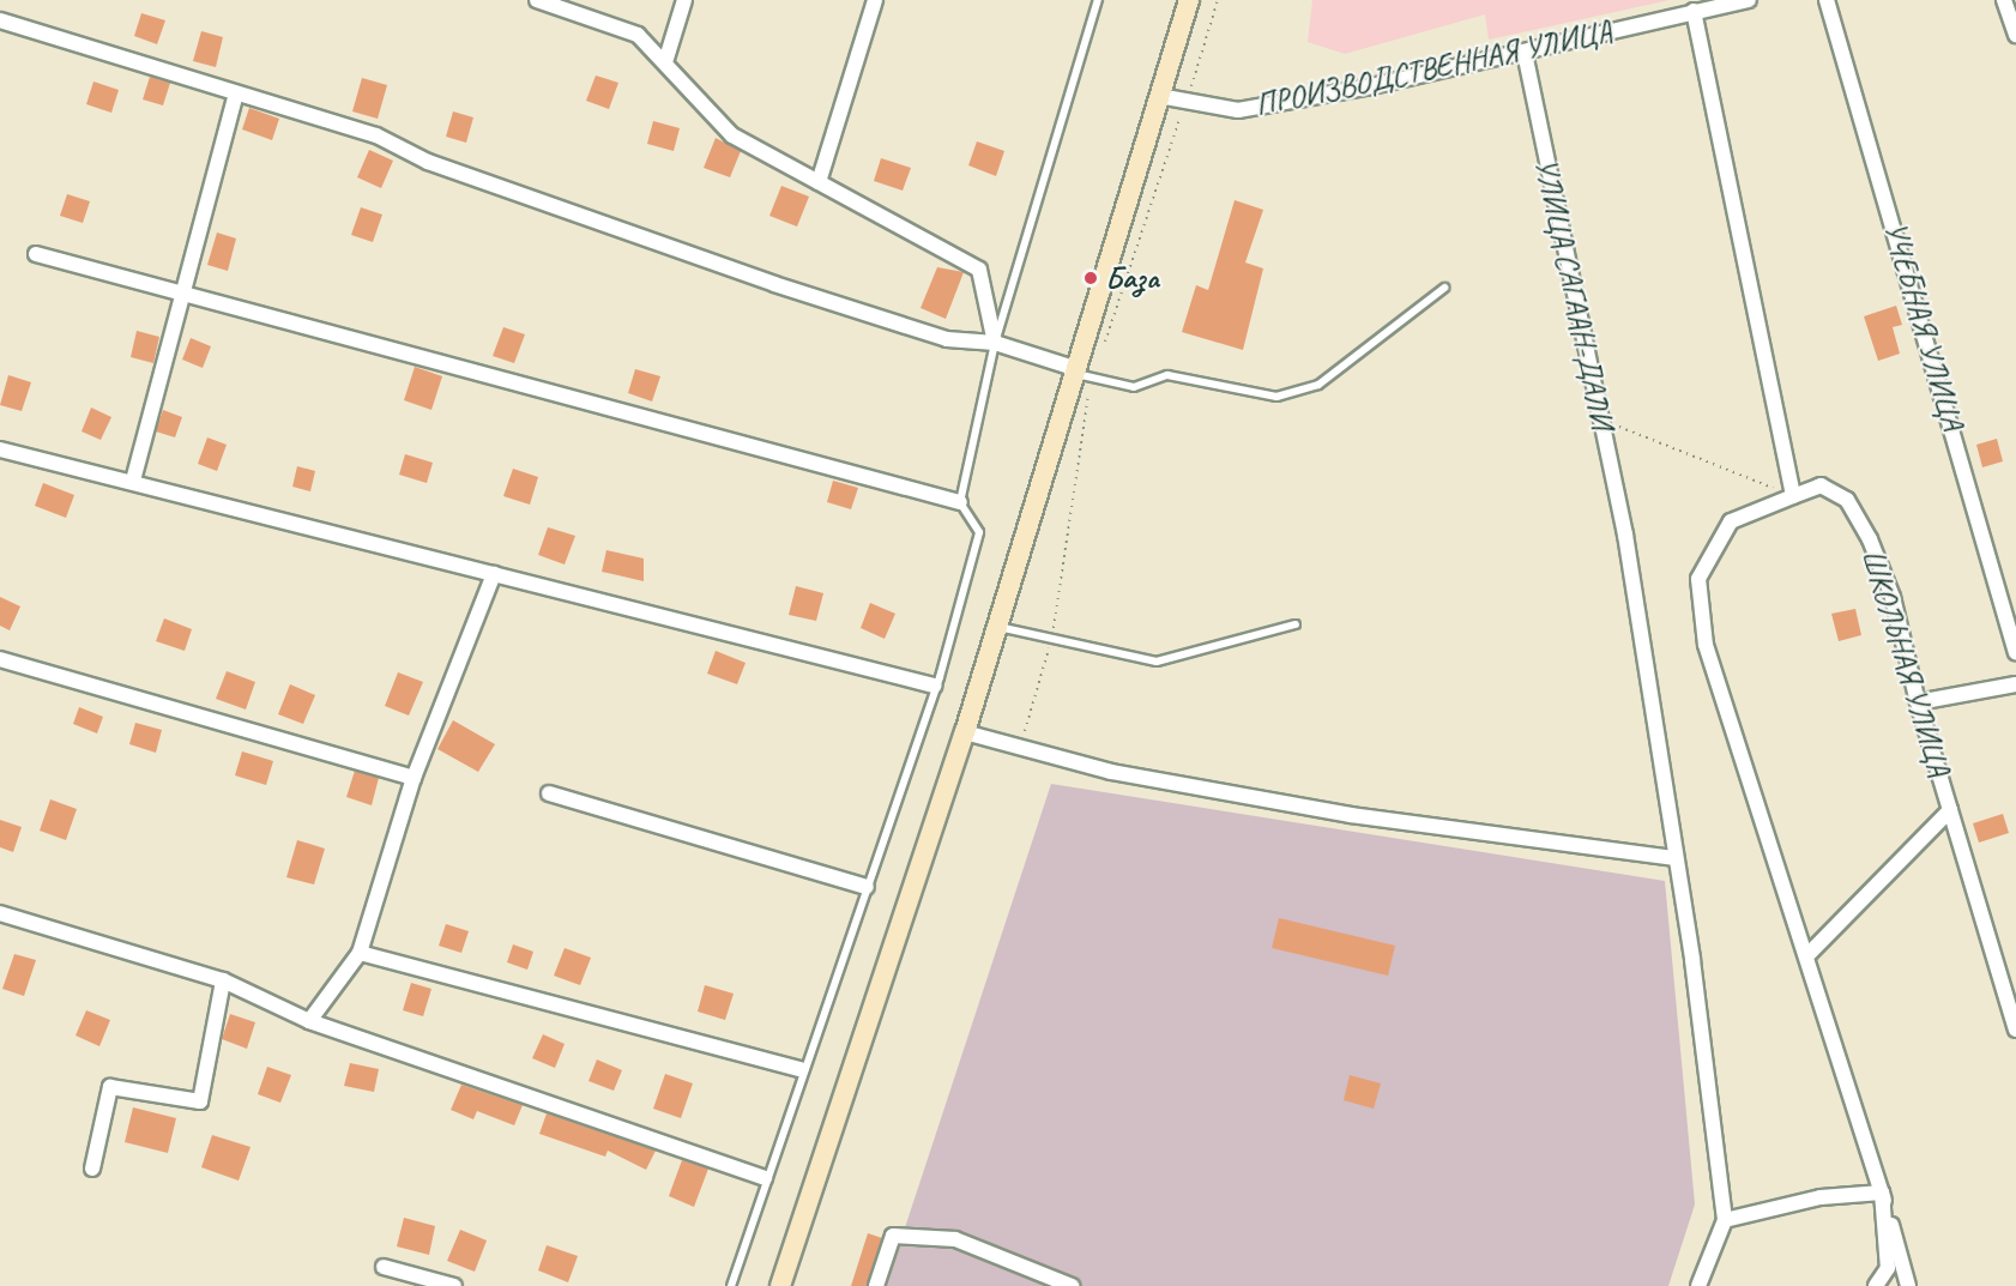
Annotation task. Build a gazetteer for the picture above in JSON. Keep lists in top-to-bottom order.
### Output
{
  "streets": {
    "street": [
      "ПРОИЗВОДСТВЕННАЯ УЛИЦА",
      "УЛИЦА САГААН-ДАЛИ",
      "УЧЕБНАЯ УЛИЦА",
      "ШКОЛЬНАЯ УЛИЦА"
    ]
  },
  "crossings": [
    ["ПРОИЗВОДСТВЕННАЯ УЛИЦА", "УЛИЦА САГААН-ДАЛИ"]
  ],
  "places": ["База"]
}
